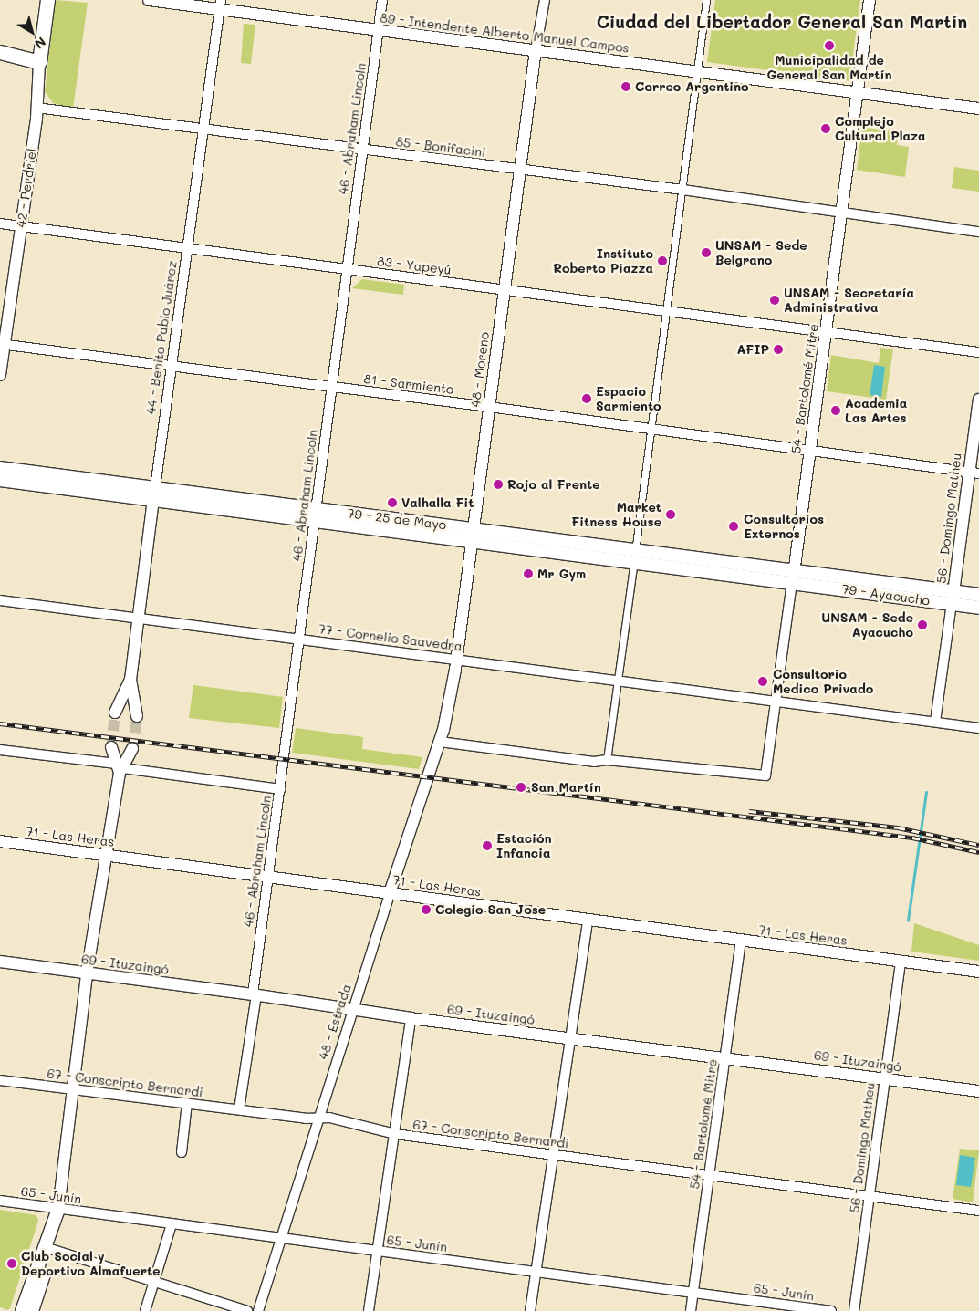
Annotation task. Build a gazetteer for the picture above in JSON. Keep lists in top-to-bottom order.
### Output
{
  "streets": {
    "main road": ["42 - Perdriel", "79 - 25 de Mayo", "79 - Ayacucho"],
    "street": [
      "89 - Intendente Alberto Manuel Campos",
      "46 - Abraham Lincoln",
      "85 - Bonifacini",
      "83 - Yapeyú",
      "44 - Benito Pablo Juárez",
      "48 - Moreno",
      "81 - Sarmiento",
      "54 - Bartolomé Mitre",
      "56 - Domingo Matheu",
      "77 - Cornelio Saavedra",
      "71 - Las Heras",
      "69 - Ituzaingó",
      "48 - Estrada",
      "67 - Conscripto Bernardi",
      "65 - Junín"
    ]
  },
  "crossings": [
    ["89 - Intendente Alberto Manuel Campos", "46 - Abraham Lincoln"],
    ["89 - Intendente Alberto Manuel Campos", "44 - Benito Pablo Juárez"],
    ["89 - Intendente Alberto Manuel Campos", "48 - Moreno"],
    ["89 - Intendente Alberto Manuel Campos", "54 - Bartolomé Mitre"],
    ["46 - Abraham Lincoln", "85 - Bonifacini"],
    ["46 - Abraham Lincoln", "83 - Yapeyú"],
    ["46 - Abraham Lincoln", "81 - Sarmiento"],
    ["46 - Abraham Lincoln", "79 - 25 de Mayo"],
    ["46 - Abraham Lincoln", "77 - Cornelio Saavedra"],
    ["46 - Abraham Lincoln", "71 - Las Heras"],
    ["46 - Abraham Lincoln", "69 - Ituzaingó"],
    ["46 - Abraham Lincoln", "67 - Conscripto Bernardi"],
    ["85 - Bonifacini", "42 - Perdriel"],
    ["85 - Bonifacini", "44 - Benito Pablo Juárez"],
    ["85 - Bonifacini", "48 - Moreno"],
    ["85 - Bonifacini", "54 - Bartolomé Mitre"],
    ["42 - Perdriel", "83 - Yapeyú"],
    ["42 - Perdriel", "81 - Sarmiento"],
    ["83 - Yapeyú", "44 - Benito Pablo Juárez"],
    ["83 - Yapeyú", "48 - Moreno"],
    ["83 - Yapeyú", "54 - Bartolomé Mitre"],
    ["44 - Benito Pablo Juárez", "81 - Sarmiento"],
    ["44 - Benito Pablo Juárez", "79 - 25 de Mayo"],
    ["44 - Benito Pablo Juárez", "77 - Cornelio Saavedra"],
    ["48 - Moreno", "81 - Sarmiento"],
    ["48 - Moreno", "79 - 25 de Mayo"],
    ["48 - Moreno", "77 - Cornelio Saavedra"],
    ["48 - Moreno", "48 - Estrada"],
    ["81 - Sarmiento", "54 - Bartolomé Mitre"],
    ["81 - Sarmiento", "56 - Domingo Matheu"],
    ["54 - Bartolomé Mitre", "79 - 25 de Mayo"],
    ["54 - Bartolomé Mitre", "79 - Ayacucho"],
    ["54 - Bartolomé Mitre", "77 - Cornelio Saavedra"],
    ["54 - Bartolomé Mitre", "71 - Las Heras"],
    ["54 - Bartolomé Mitre", "69 - Ituzaingó"],
    ["54 - Bartolomé Mitre", "67 - Conscripto Bernardi"],
    ["54 - Bartolomé Mitre", "65 - Junín"],
    ["56 - Domingo Matheu", "79 - Ayacucho"],
    ["56 - Domingo Matheu", "77 - Cornelio Saavedra"],
    ["56 - Domingo Matheu", "71 - Las Heras"],
    ["56 - Domingo Matheu", "69 - Ituzaingó"],
    ["56 - Domingo Matheu", "67 - Conscripto Bernardi"],
    ["79 - 25 de Mayo", "79 - Ayacucho"],
    ["71 - Las Heras", "48 - Estrada"],
    ["69 - Ituzaingó", "48 - Estrada"],
    ["48 - Estrada", "67 - Conscripto Bernardi"],
    ["48 - Estrada", "65 - Junín"]
  ],
  "districts": ["Ciudad del Libertador General San Martín"],
  "places": [
    "Municipalidad de General San Martín",
    "Correo Argentino",
    "Complejo Cultural Plaza",
    "UNSAM - Sede Belgrano",
    "Instituto Roberto Piazza",
    "UNSAM - Secretaría Administrativa",
    "AFIP",
    "Espacio Sarmiento",
    "Academia Las Artes",
    "Rojo al Frente",
    "Valhalla Fit",
    "Market Fitness House",
    "Consultorios Externos",
    "Mr Gym",
    "UNSAM - Sede Ayacucho",
    "Consultorio Medico Privado",
    "San Martín",
    "Estación Infancia",
    "Colegio San Jose",
    "Club Social y Deportivo Almafuerte"
  ],
  "north": "bottom right"
}
